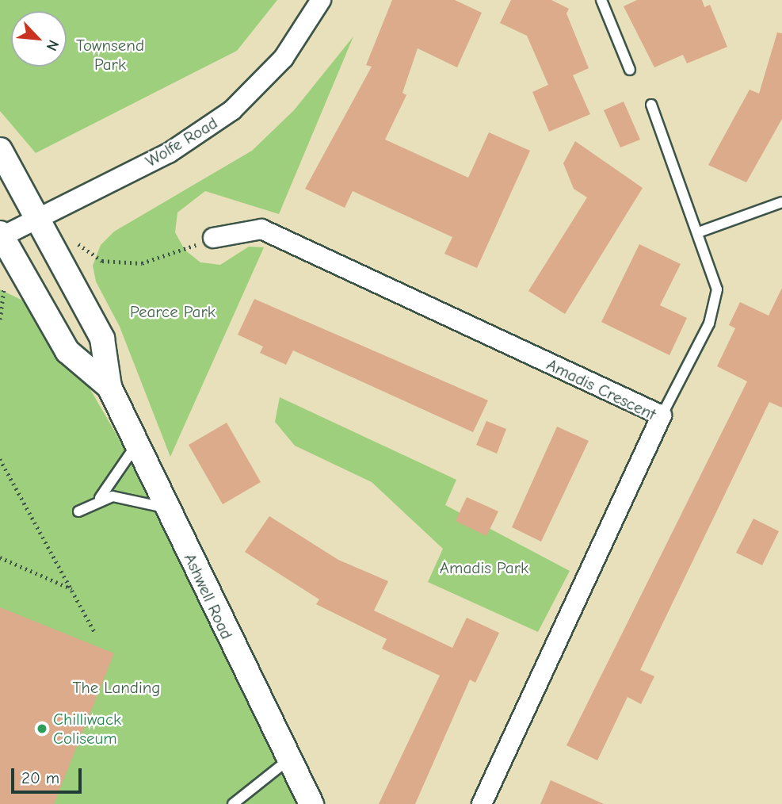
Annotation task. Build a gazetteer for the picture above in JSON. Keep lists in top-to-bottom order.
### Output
{
  "streets": {
    "street": ["Wolfe Road", "Amadis Crescent", "Ashwell Road"]
  },
  "crossings": [
    ["Wolfe Road", "Ashwell Road"]
  ],
  "parks": [
    "Townsend Park",
    "Pearce Park",
    "Amadis Park",
    "The Landing"
  ],
  "places": ["Chilliwack Coliseum"],
  "scale_bar": "20 m",
  "north": "bottom right"
}
